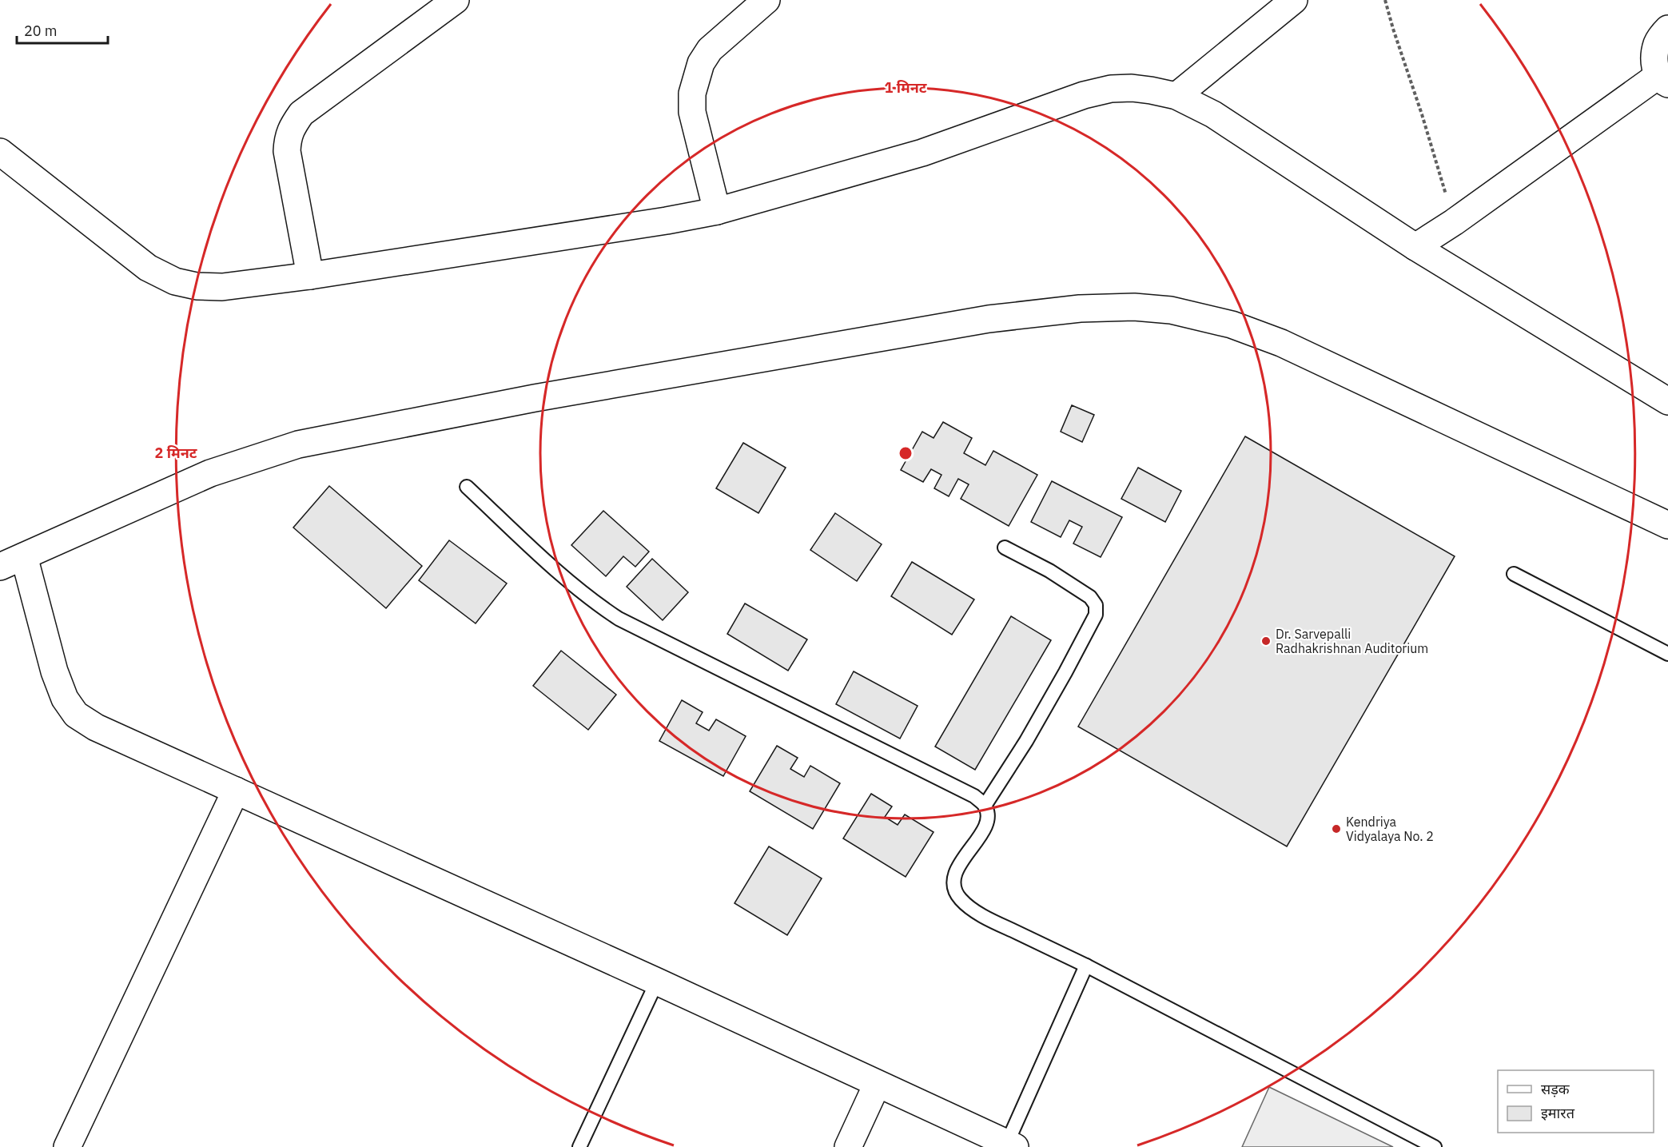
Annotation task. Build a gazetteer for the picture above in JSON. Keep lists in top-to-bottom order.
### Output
{
  "places": ["Dr. Sarvepalli Radhakrishnan Auditorium", "Kendriya Vidyalaya No. 2"],
  "legend": ["सड़क", "इमारत"],
  "scale_bar": "20 m",
  "rings": ["1 मिनट", "2 मिनट"]
}
